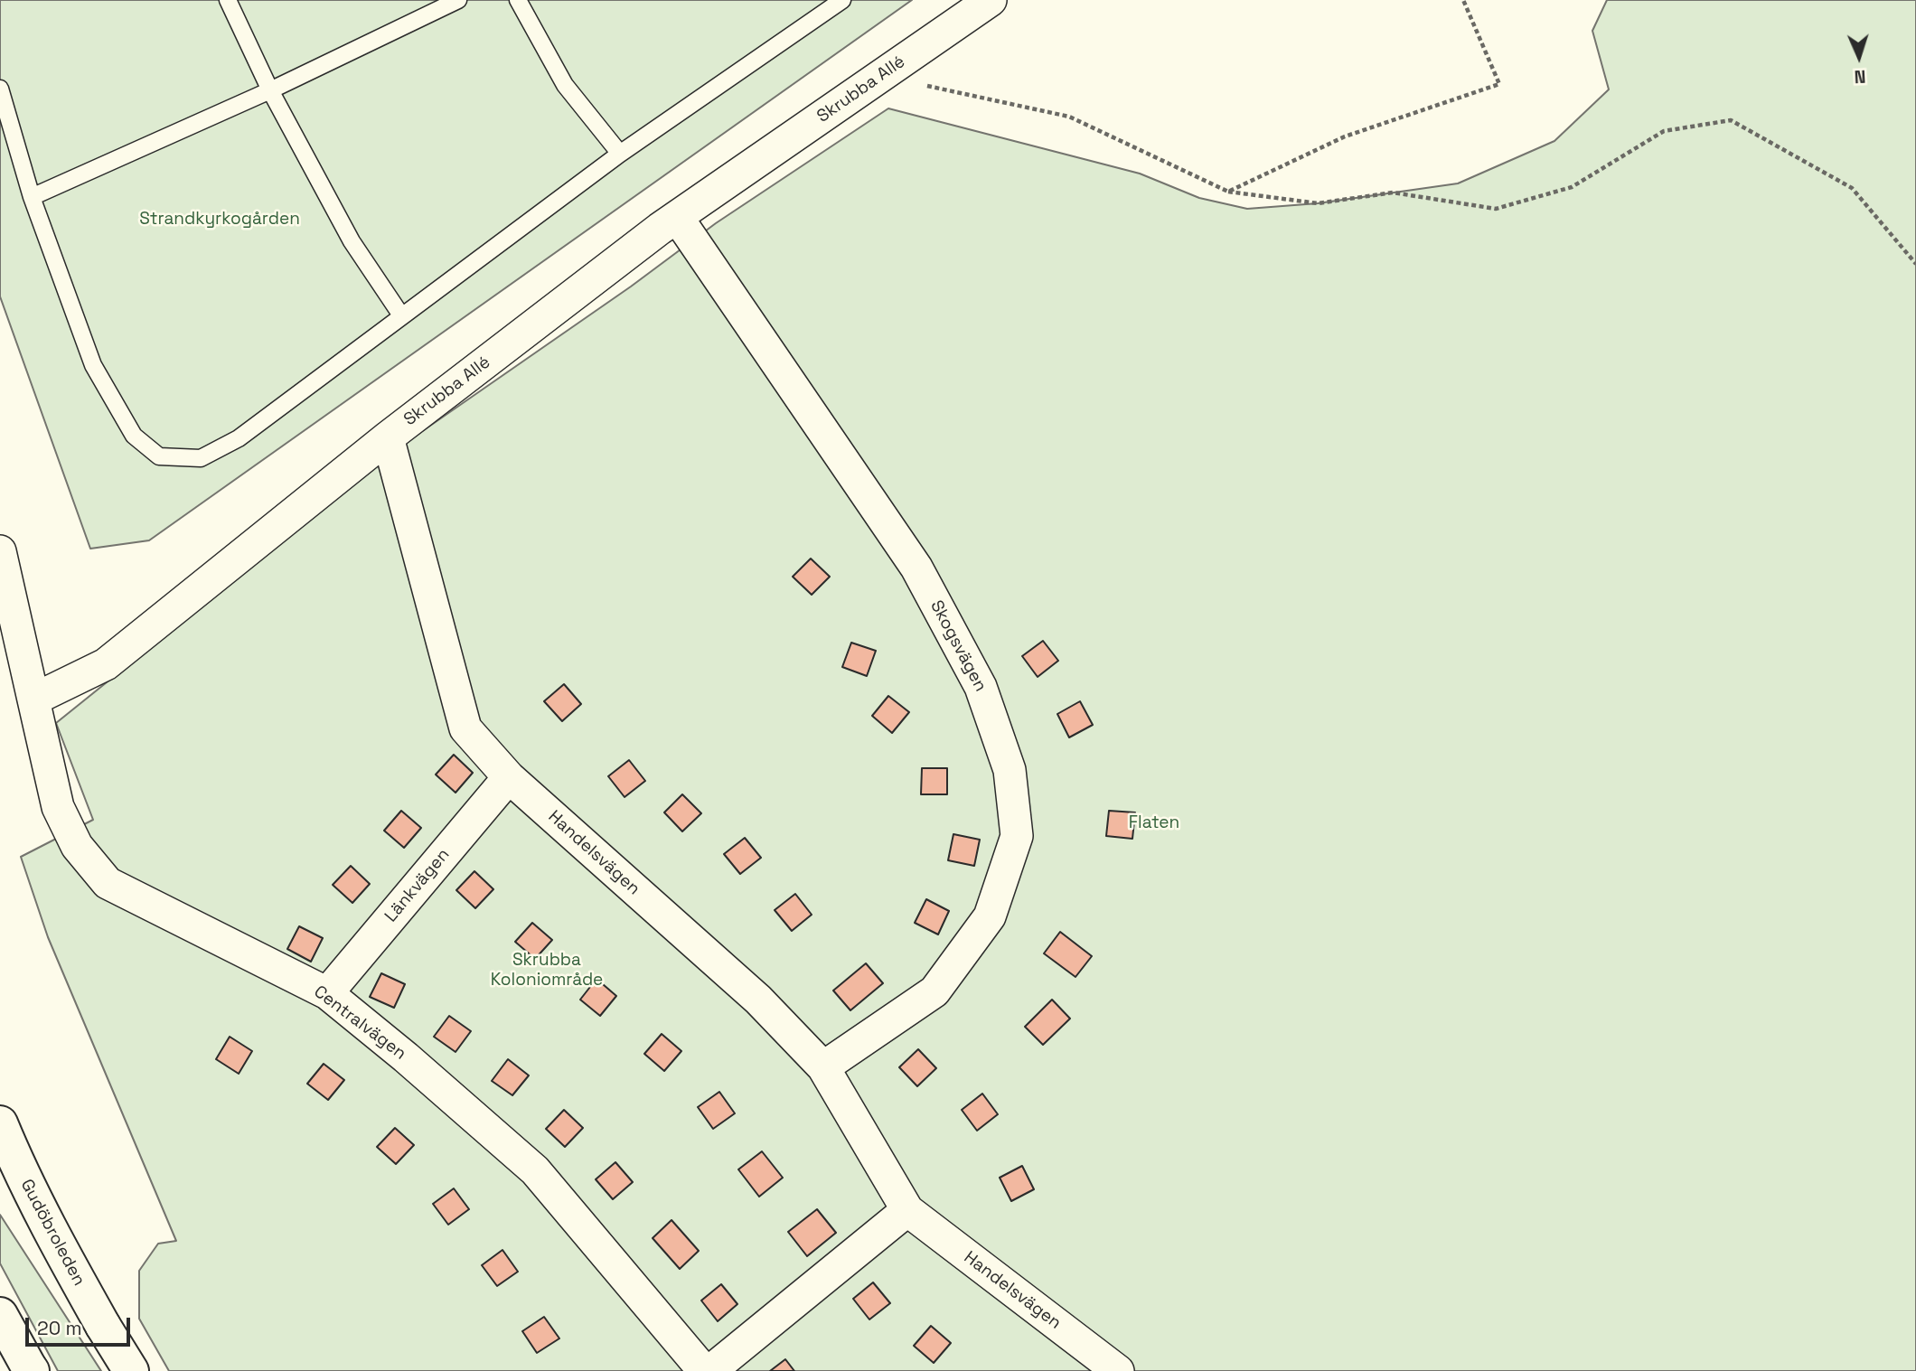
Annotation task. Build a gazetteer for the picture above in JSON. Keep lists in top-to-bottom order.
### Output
{
  "streets": {
    "main road": ["Gudöbroleden"],
    "street": [
      "Skrubba Allé",
      "Skogsvägen",
      "Handelsvägen",
      "Länkvägen",
      "Centralvägen"
    ]
  },
  "crossings": [
    ["Skrubba Allé", "Skogsvägen"],
    ["Skrubba Allé", "Handelsvägen"],
    ["Skrubba Allé", "Centralvägen"],
    ["Skogsvägen", "Handelsvägen"],
    ["Handelsvägen", "Länkvägen"],
    ["Länkvägen", "Centralvägen"]
  ],
  "parks": ["Strandkyrkogården", "Flaten", "Skrubba Koloniområde"],
  "scale_bar": "20 m",
  "north": "bottom"
}
